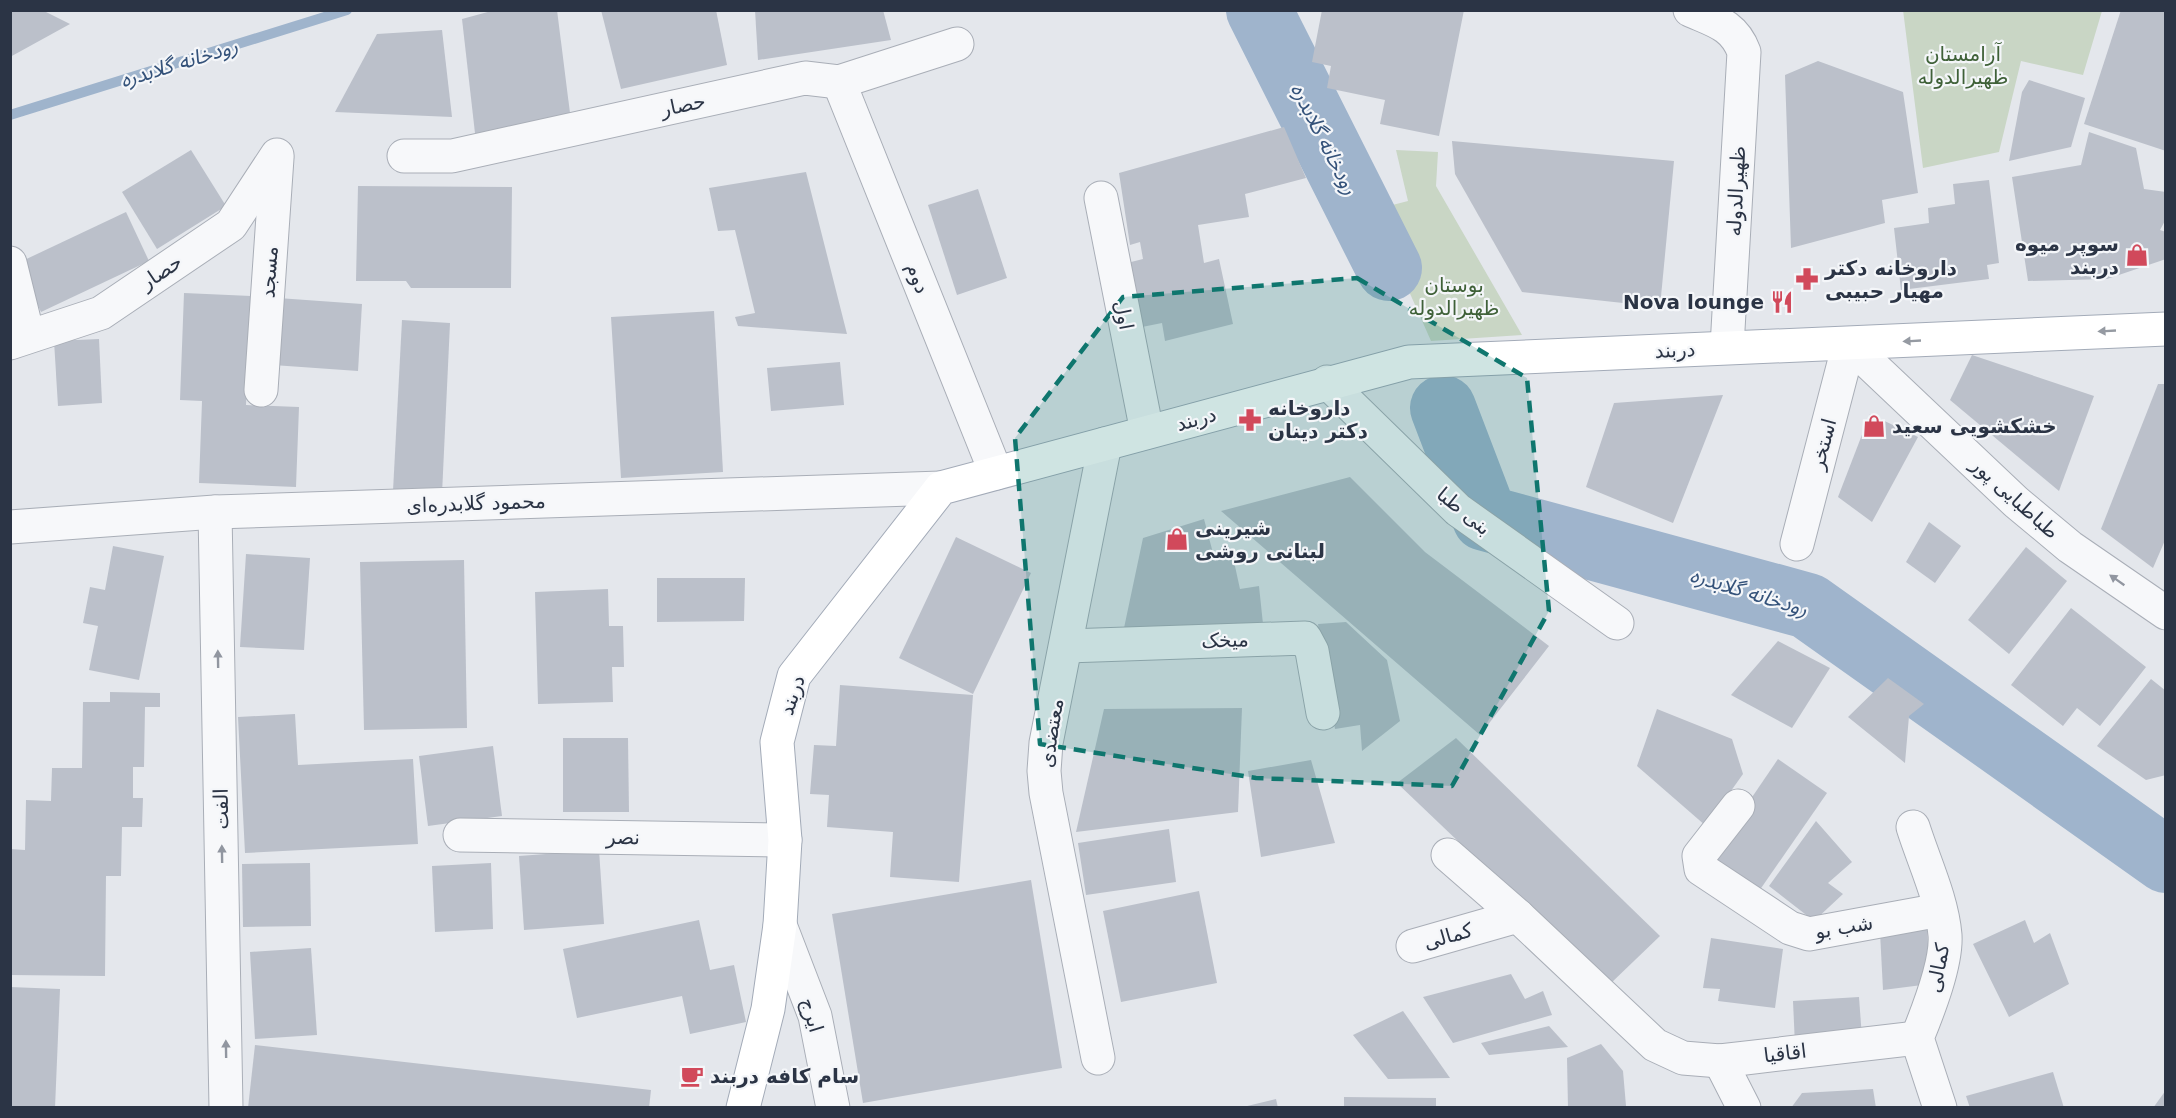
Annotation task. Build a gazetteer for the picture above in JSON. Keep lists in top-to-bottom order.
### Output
{
  "streets": {
    "main road": ["دربند"],
    "street": [
      "حصار",
      "ظهیرالدوله",
      "مسجد",
      "دوم",
      "اول",
      "استخر",
      "طباطبایی پور",
      "محمود گلابدره‌ای",
      "بنی طبا",
      "میخک",
      "معتضدی",
      "الفت",
      "نصر",
      "شب بو",
      "کمالی",
      "ایرج",
      "اقاقیا"
    ]
  },
  "crossings": [
    ["حصار", "مسجد"],
    ["حصار", "دوم"],
    ["ظهیرالدوله", "دربند"],
    ["دوم", "دربند"],
    ["اول", "دربند"],
    ["دربند", "استخر"],
    ["دربند", "طباطبایی پور"],
    ["دربند", "محمود گلابدره‌ای"],
    ["دربند", "بنی طبا"],
    ["دربند", "معتضدی"],
    ["دربند", "نصر"],
    ["دربند", "ایرج"],
    ["استخر", "طباطبایی پور"],
    ["محمود گلابدره‌ای", "الفت"],
    ["میخک", "معتضدی"],
    ["شب بو", "کمالی"],
    ["کمالی", "اقاقیا"]
  ],
  "one_way": ["طباطبایی پور", "الفت"],
  "water": ["رودخانه گلابدره"],
  "parks": ["آرامستان ظهیرالدوله", "بوستان ظهیرالدوله"],
  "places": {
    "shop": ["سوپر میوه دربند", "خشکشویی سعید", "شیرینی لبنانی روشی"],
    "pharmacy": ["داروخانه دکتر مهیار حبیبی", "داروخانه دکتر دینان"],
    "restaurant": ["Nova lounge"],
    "cafe": ["سام کافه دربند"]
  }
}
